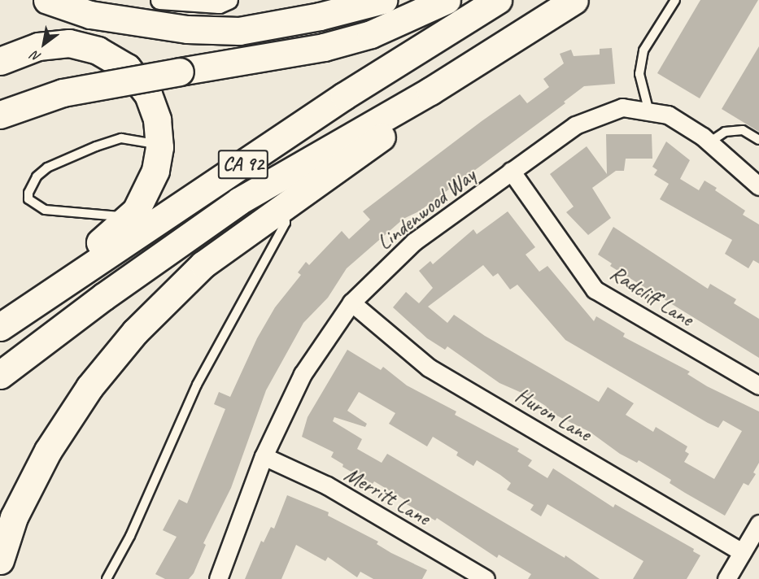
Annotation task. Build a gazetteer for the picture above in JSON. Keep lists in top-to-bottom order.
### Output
{
  "streets": {
    "highway": ["CA 92"],
    "street": [
      "Lindenwood Way",
      "Radcliff Lane",
      "Huron Lane",
      "Merritt Lane"
    ]
  },
  "crossings": [
    ["Lindenwood Way", "Radcliff Lane"],
    ["Lindenwood Way", "Huron Lane"],
    ["Lindenwood Way", "Merritt Lane"]
  ],
  "north": "bottom left"
}
